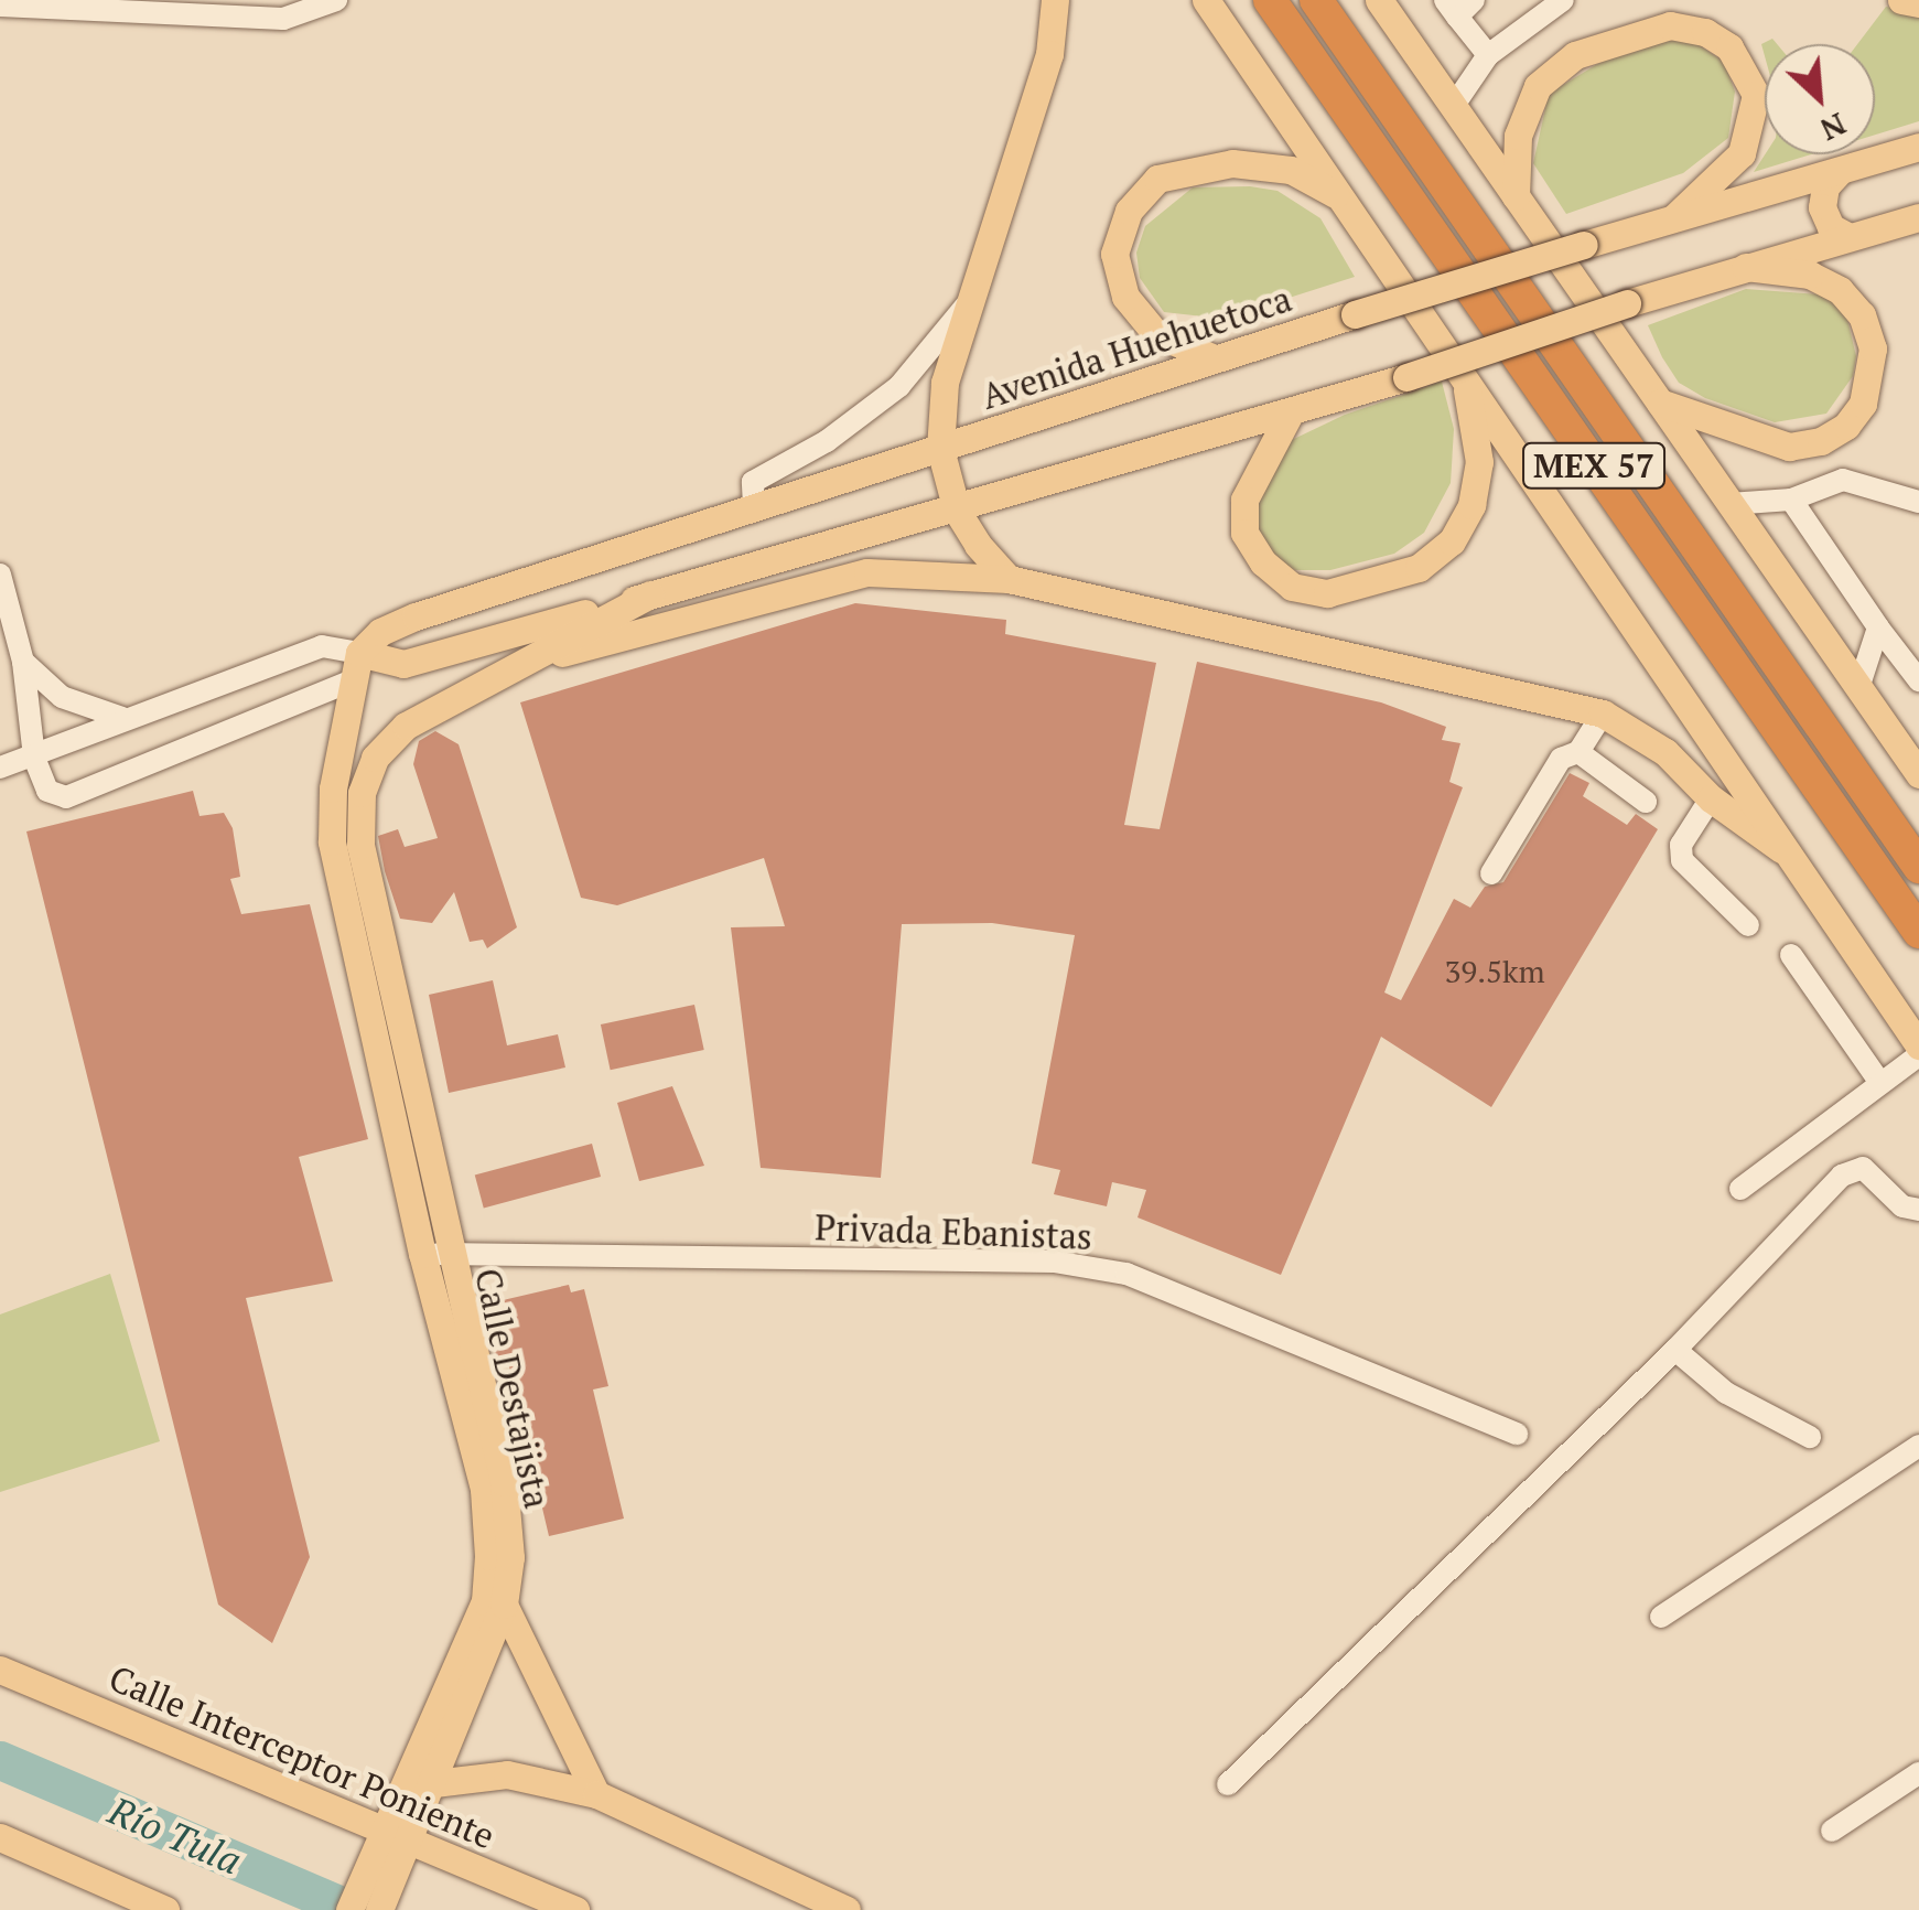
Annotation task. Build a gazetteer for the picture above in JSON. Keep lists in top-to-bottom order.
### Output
{
  "streets": {
    "highway": ["MEX 57"],
    "main road": ["Avenida Huehuetoca", "Calle Destajista", "Calle Interceptor Poniente"],
    "street": ["Privada Ebanistas"]
  },
  "crossings": [
    ["Privada Ebanistas", "Calle Destajista"],
    ["Calle Destajista", "Calle Interceptor Poniente"]
  ],
  "water": ["Río Tula"],
  "house_numbers": ["39.5km"],
  "north": "bottom right"
}
